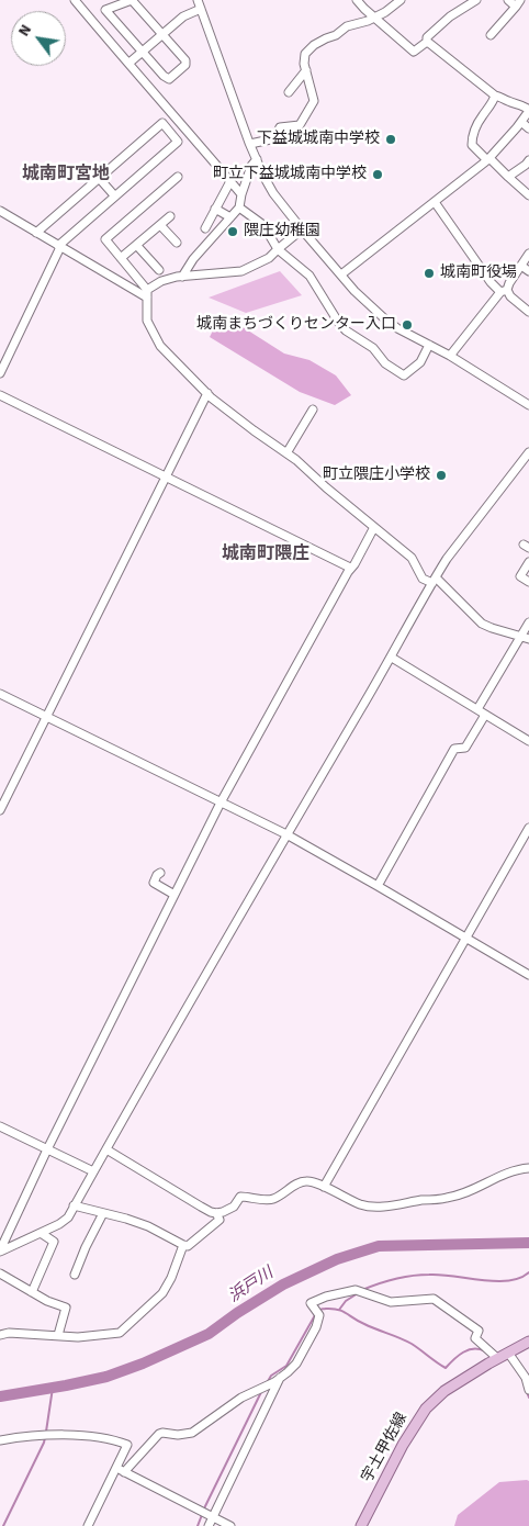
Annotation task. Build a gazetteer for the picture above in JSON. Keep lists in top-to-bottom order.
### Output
{
  "streets": {
    "main road": ["宇土甲佐線"]
  },
  "districts": ["城南町宮地", "城南町隈庄"],
  "water": ["浜戸川"],
  "places": [
    "下益城城南中学校",
    "町立下益城城南中学校",
    "隈庄幼稚園",
    "城南町役場",
    "城南まちづくりセンター入口",
    "町立隈庄小学校"
  ],
  "north": "top left"
}
